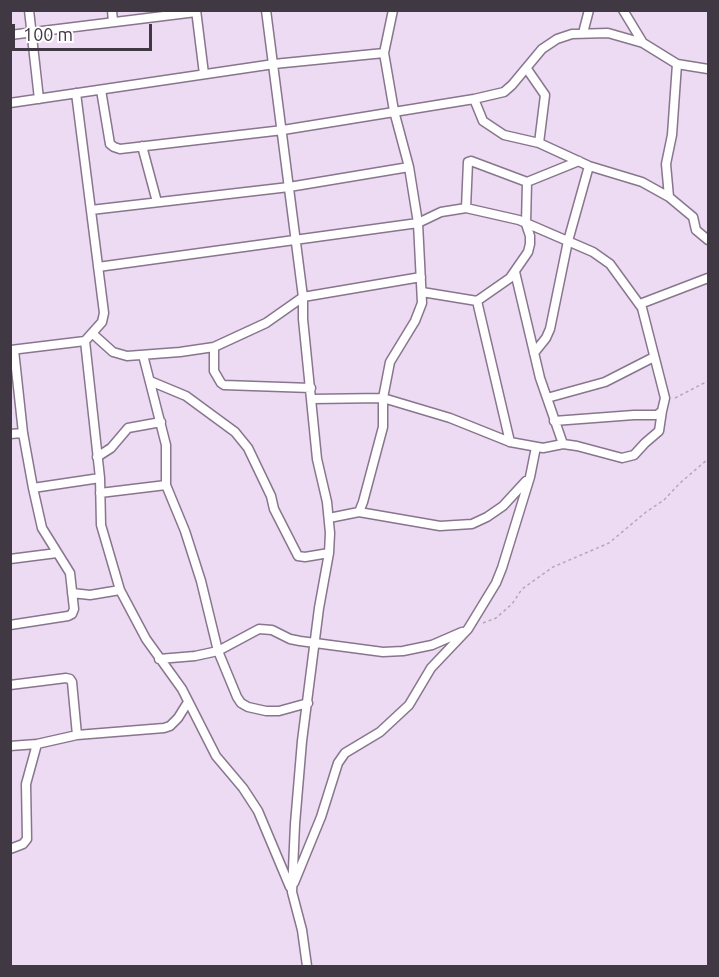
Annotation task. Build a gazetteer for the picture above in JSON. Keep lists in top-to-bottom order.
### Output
{
  "scale_bar": "100 m"
}
